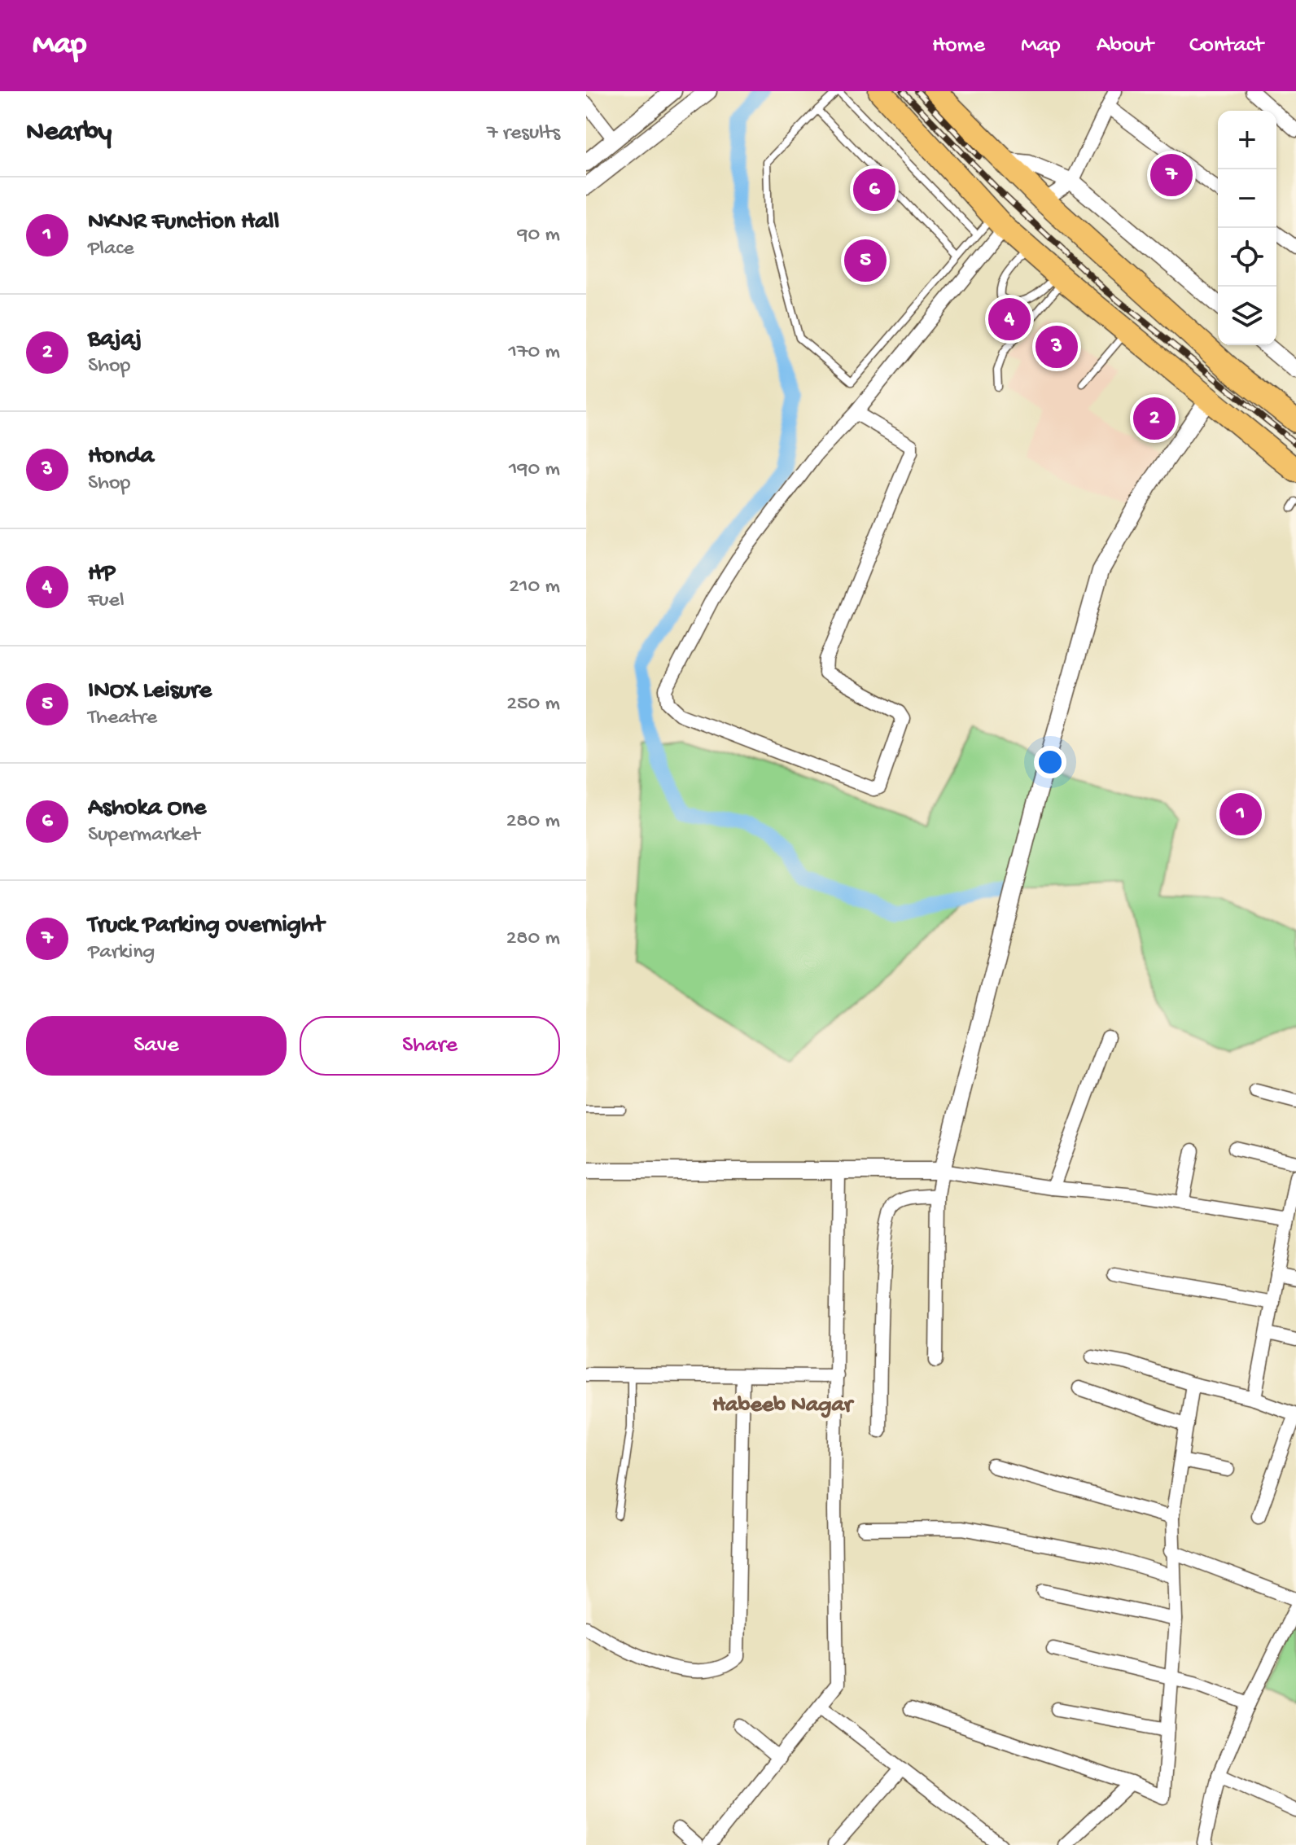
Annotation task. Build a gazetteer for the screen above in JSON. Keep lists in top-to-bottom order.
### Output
{
  "districts": ["Habeeb Nagar"],
  "page": {
    "header": "Map",
    "nav": [
      "Home",
      "Map",
      "About",
      "Contact"
    ],
    "heading": ["Nearby", "7 results"],
    "map_buttons": ["+", "−"],
    "pins": [
      "7",
      "6",
      "5",
      "4",
      "3",
      "2",
      "1"
    ],
    "list": [
      {
        "mark": "1",
        "name": "NKNR Function Hall",
        "note": "Place",
        "value": "90 m"
      },
      {
        "mark": "2",
        "name": "Bajaj",
        "note": "Shop",
        "value": "170 m"
      },
      {
        "mark": "3",
        "name": "Honda",
        "note": "Shop",
        "value": "190 m"
      },
      {
        "mark": "4",
        "name": "HP",
        "note": "Fuel",
        "value": "210 m"
      },
      {
        "mark": "5",
        "name": "INOX Leisure",
        "note": "Theatre",
        "value": "250 m"
      },
      {
        "mark": "6",
        "name": "Ashoka One",
        "note": "Supermarket",
        "value": "280 m"
      },
      {
        "mark": "7",
        "name": "Truck Parking overnight",
        "note": "Parking",
        "value": "280 m"
      }
    ],
    "buttons": ["Save", "Share"]
  }
}
